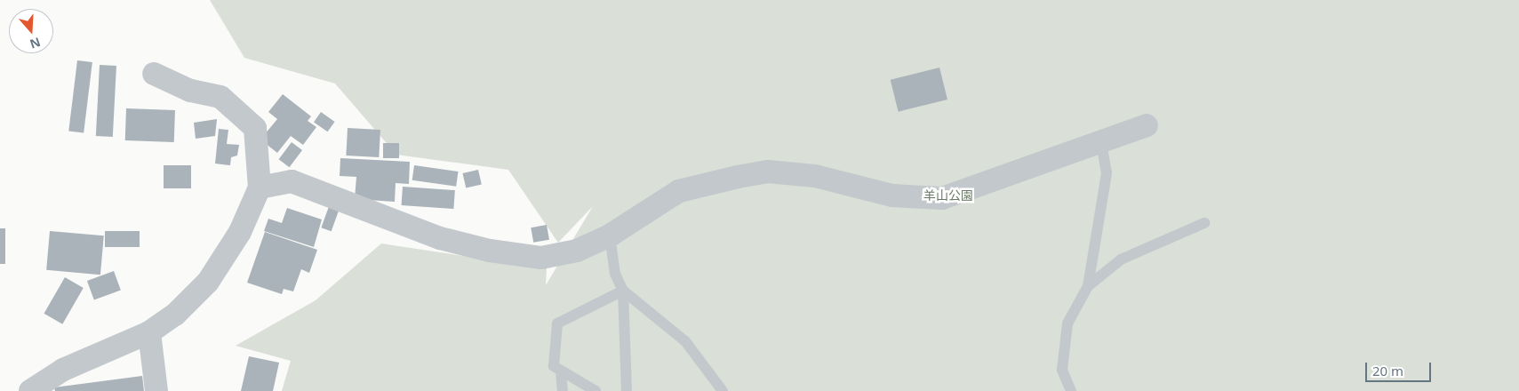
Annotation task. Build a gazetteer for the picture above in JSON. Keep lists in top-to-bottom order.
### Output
{
  "parks": ["羊山公園"],
  "scale_bar": "20 m",
  "north": "bottom"
}
